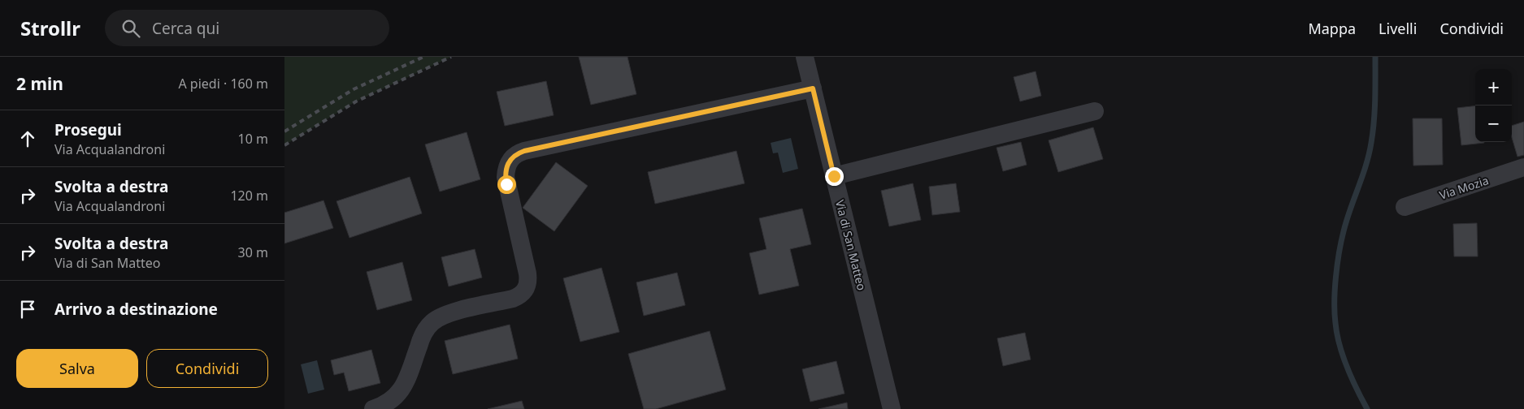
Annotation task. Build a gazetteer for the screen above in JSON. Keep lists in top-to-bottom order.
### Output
{
  "streets": {
    "street": ["Via Mozia", "Via di San Matteo"]
  },
  "page": {
    "header": "Strollr",
    "search": "Cerca qui",
    "nav": ["Mappa", "Livelli", "Condividi"],
    "heading": ["2 min", "A piedi · 160 m"],
    "map_buttons": ["+", "−"],
    "list": [
      ["Prosegui", "Via Acqualandroni", "10 m"],
      ["Svolta a destra", "Via Acqualandroni", "120 m"],
      ["Svolta a destra", "Via di San Matteo", "30 m"],
      "Arrivo a destinazione"
    ],
    "buttons": ["Salva", "Condividi"]
  }
}
